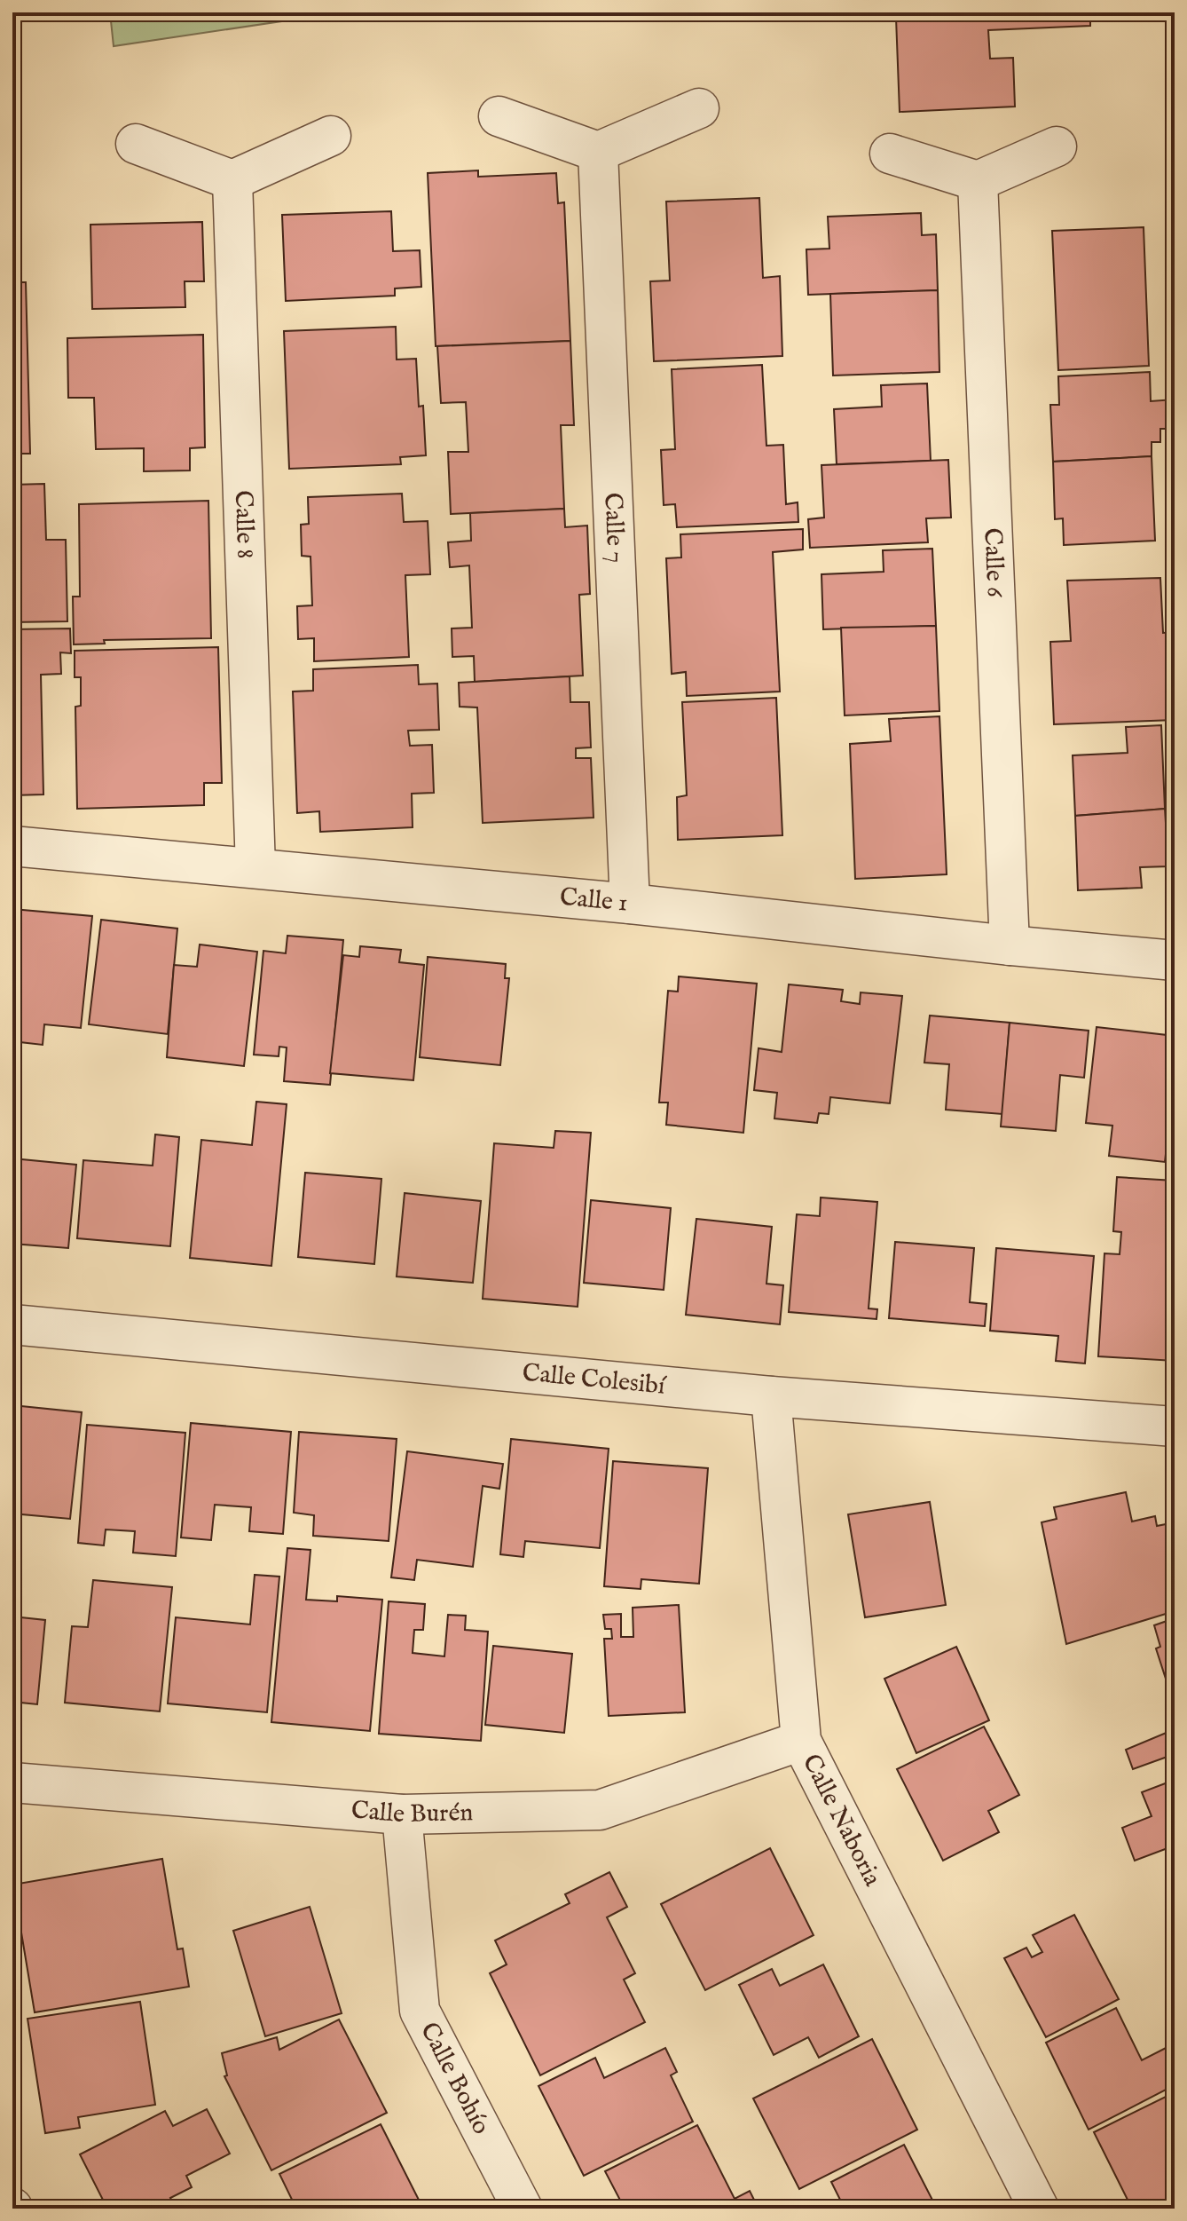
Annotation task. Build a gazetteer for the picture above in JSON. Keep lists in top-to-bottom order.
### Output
{
  "streets": {
    "street": [
      "Calle 8",
      "Calle 7",
      "Calle 6",
      "Calle 1",
      "Calle Colesibí",
      "Calle Burén",
      "Calle Naboria",
      "Calle Bohío"
    ]
  },
  "crossings": [
    ["Calle 8", "Calle 1"],
    ["Calle 7", "Calle 1"],
    ["Calle 6", "Calle 1"],
    ["Calle Colesibí", "Calle Naboria"],
    ["Calle Burén", "Calle Naboria"],
    ["Calle Burén", "Calle Bohío"]
  ]
}
